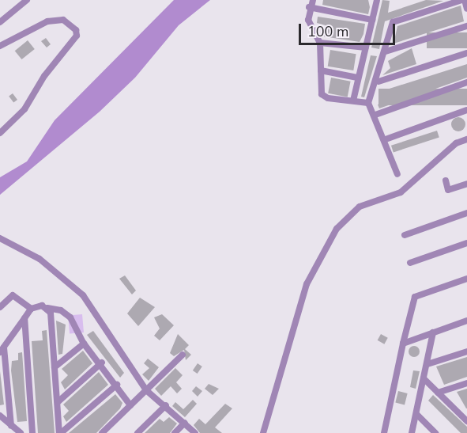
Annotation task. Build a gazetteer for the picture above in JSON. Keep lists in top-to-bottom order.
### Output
{
  "scale_bar": "100 m"
}
